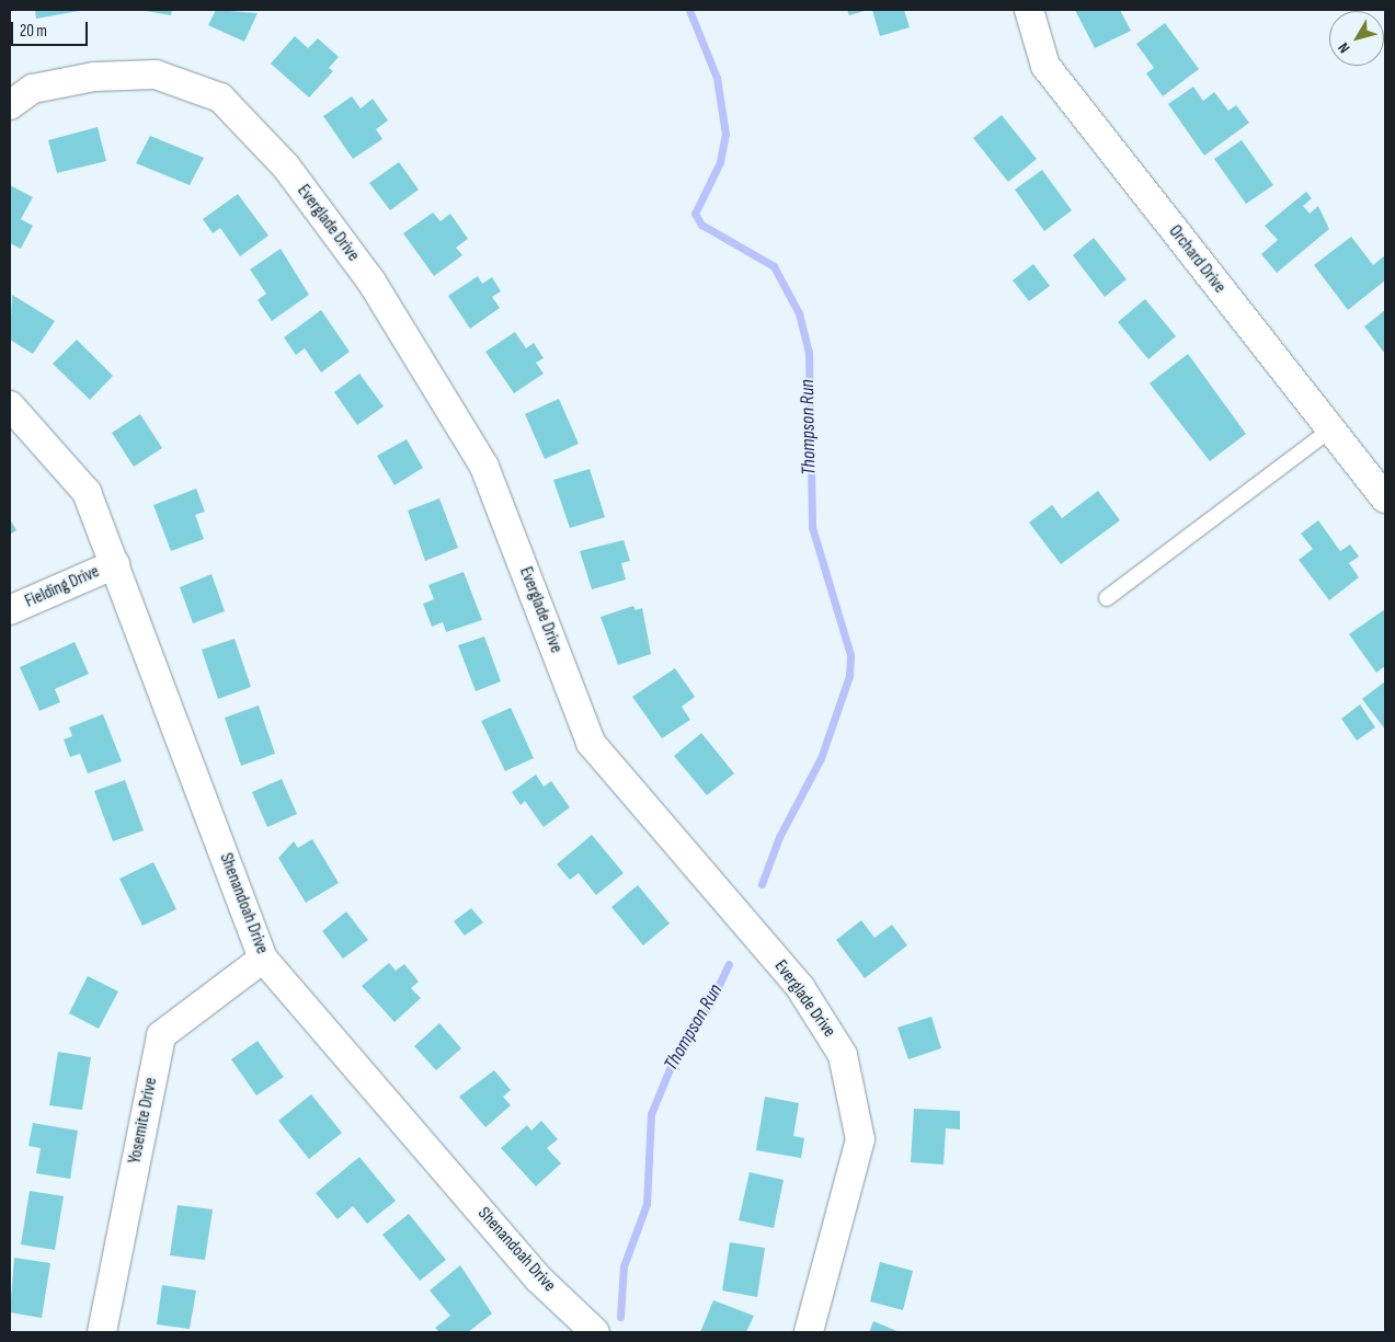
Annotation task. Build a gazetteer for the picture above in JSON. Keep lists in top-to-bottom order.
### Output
{
  "streets": {
    "street": [
      "Everglade Drive",
      "Orchard Drive",
      "Fielding Drive",
      "Shenandoah Drive",
      "Yosemite Drive"
    ]
  },
  "crossings": [
    ["Fielding Drive", "Shenandoah Drive"],
    ["Shenandoah Drive", "Yosemite Drive"]
  ],
  "water": ["Thompson Run"],
  "scale_bar": "20 m",
  "north": "bottom left"
}
